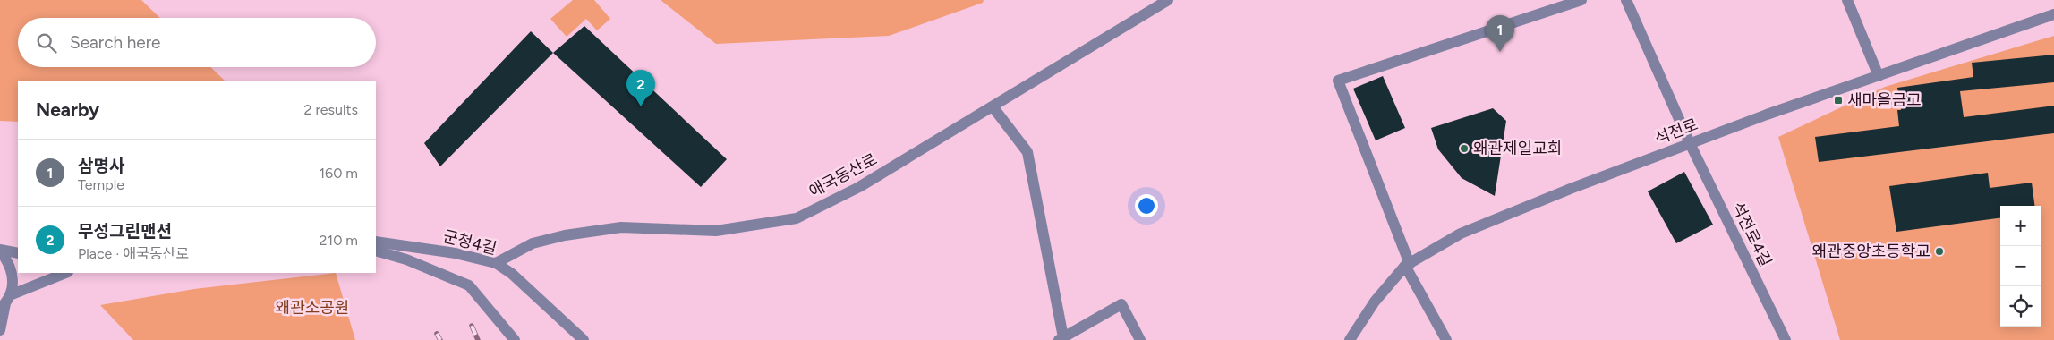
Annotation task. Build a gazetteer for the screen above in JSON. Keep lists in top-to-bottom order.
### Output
{
  "streets": {
    "street": [
      "석전로",
      "애국동산로",
      "석전로4길",
      "군청4길"
    ]
  },
  "crossings": [
    ["석전로", "석전로4길"],
    ["애국동산로", "군청4길"]
  ],
  "parks": ["왜관소공원"],
  "places": {
    "transit": ["새마을금고"],
    "other": ["왜관제일교회", "왜관중앙초등학교"]
  },
  "page": {
    "pins": ["1", "2"],
    "search": "Search here",
    "heading": ["Nearby", "2 results"],
    "list": [
      {
        "mark": "1",
        "name": "삼명사",
        "note": "Temple",
        "value": "160 m"
      },
      {
        "mark": "2",
        "name": "무성그린맨션",
        "note": "Place · 애국동산로",
        "value": "210 m"
      }
    ],
    "map_buttons": ["+", "−"]
  }
}
